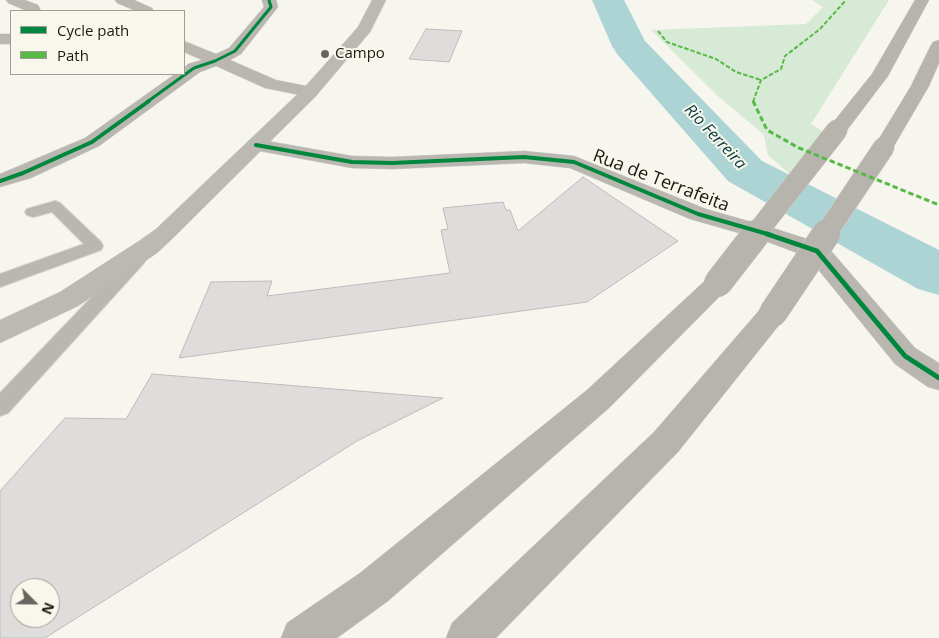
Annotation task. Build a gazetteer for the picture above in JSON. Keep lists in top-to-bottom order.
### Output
{
  "streets": {
    "street": ["Rua de Terrafeita"]
  },
  "water": ["Rio Ferreira"],
  "places": ["Campo"],
  "legend": ["Cycle path", "Path"],
  "north": "bottom right"
}
